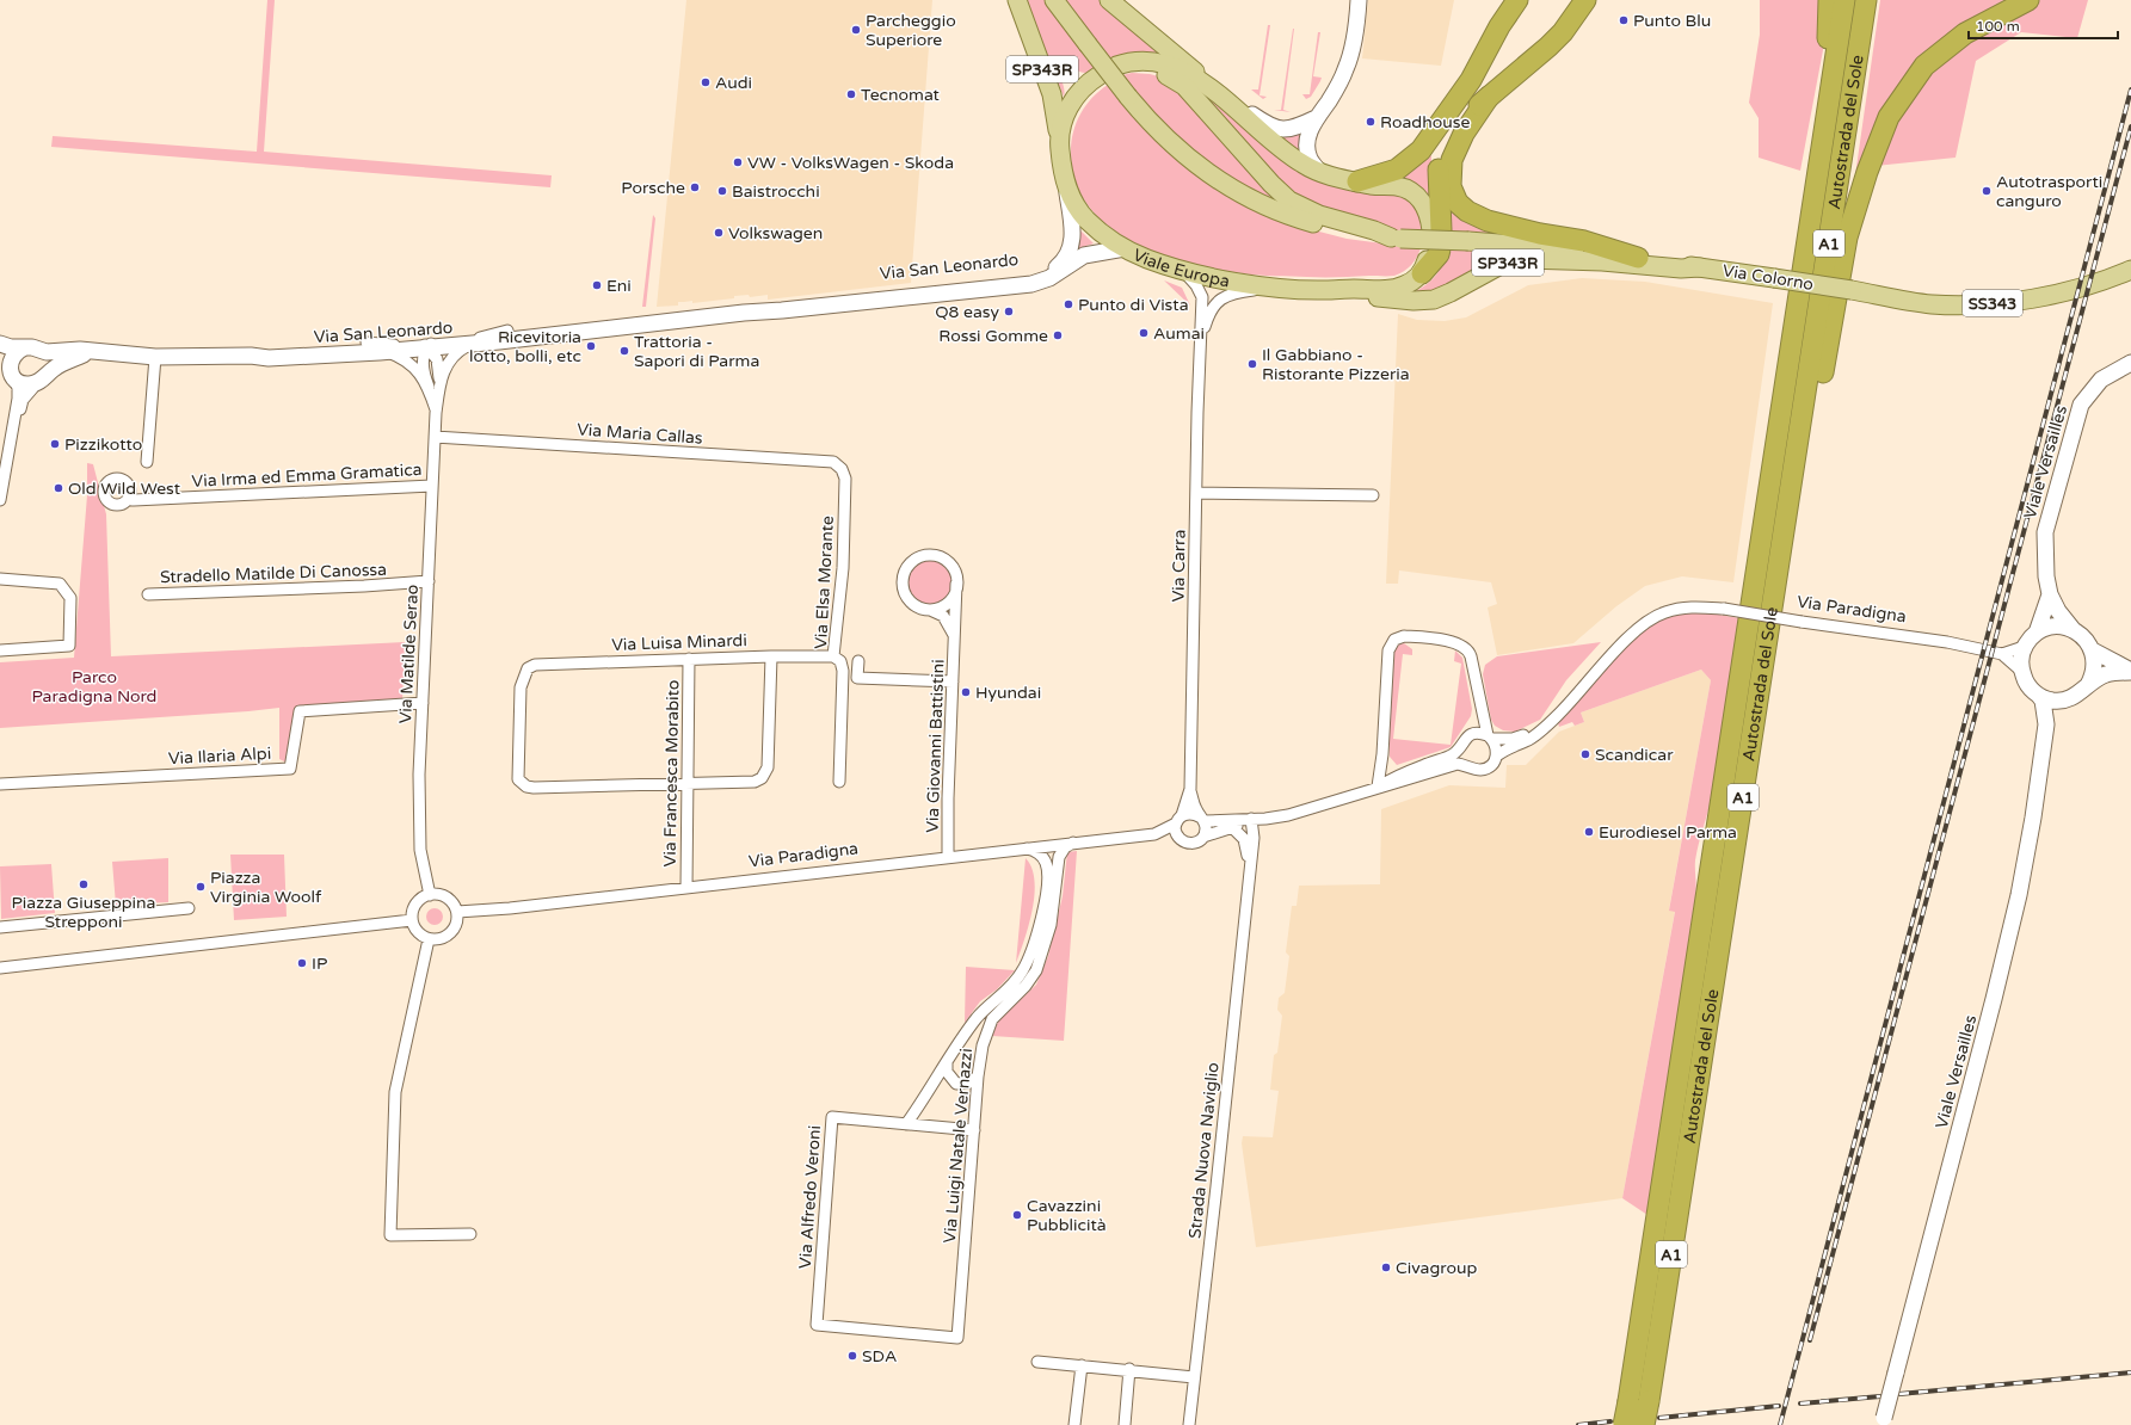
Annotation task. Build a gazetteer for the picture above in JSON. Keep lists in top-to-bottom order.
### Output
{
  "streets": {
    "highway": ["Autostrada del Sole", "A1"],
    "main road": [
      "SP343R",
      "Viale Europa",
      "Via San Leonardo",
      "Via Colorno",
      "SS343",
      "Viale Versailles",
      "Via Paradigna"
    ],
    "street": [
      "Via Maria Callas",
      "Via Irma ed Emma Gramatica",
      "Via Carra",
      "Stradello Matilde Di Canossa",
      "Via Elsa Morante",
      "Via Luisa Minardi",
      "Via Matilde Serao",
      "Via Giovanni Battistini",
      "Via Ilaria Alpi",
      "Via Francesca Morabito",
      "Via Luigi Natale Vernazzi",
      "Strada Nuova Naviglio",
      "Via Alfredo Veroni"
    ]
  },
  "crossings": [
    ["SP343R", "Viale Europa"],
    ["SP343R", "Via Colorno"],
    ["Viale Europa", "Via San Leonardo"],
    ["Viale Europa", "Via Carra"],
    ["Via San Leonardo", "Via Matilde Serao"],
    ["Via Maria Callas", "Via Elsa Morante"],
    ["Via Maria Callas", "Via Matilde Serao"],
    ["Viale Versailles", "Via Paradigna"],
    ["Via Irma ed Emma Gramatica", "Via Matilde Serao"],
    ["Stradello Matilde Di Canossa", "Via Matilde Serao"],
    ["Via Elsa Morante", "Via Luisa Minardi"],
    ["Via Paradigna", "Via Matilde Serao"],
    ["Via Paradigna", "Via Giovanni Battistini"],
    ["Via Paradigna", "Via Francesca Morabito"],
    ["Via Paradigna", "Via Luigi Natale Vernazzi"],
    ["Via Paradigna", "Strada Nuova Naviglio"],
    ["Via Luisa Minardi", "Via Francesca Morabito"],
    ["Via Matilde Serao", "Via Ilaria Alpi"],
    ["Via Luigi Natale Vernazzi", "Via Alfredo Veroni"]
  ],
  "parks": ["Parco Paradigna Nord"],
  "places": [
    "Punto Blu",
    "Parcheggio Superiore",
    "Audi",
    "Tecnomat",
    "Roadhouse",
    "VW - VolksWagen - Skoda",
    "Porsche",
    "Baistrocchi",
    "Autotrasporti canguro",
    "Volkswagen",
    "Eni",
    "Punto di Vista",
    "Q8 easy",
    "Aumai",
    "Rossi Gomme",
    "Ricevitoria lotto, bolli, etc",
    "Trattoria - Sapori di Parma",
    "Il Gabbiano - Ristorante Pizzeria",
    "Pizzikotto",
    "Old Wild West",
    "Hyundai",
    "Scandicar",
    "Eurodiesel Parma",
    "Piazza Giuseppina Strepponi",
    "Piazza Virginia Woolf",
    "IP",
    "Cavazzini Pubblicità",
    "Civagroup",
    "SDA"
  ],
  "scale_bar": "100 m"
}
